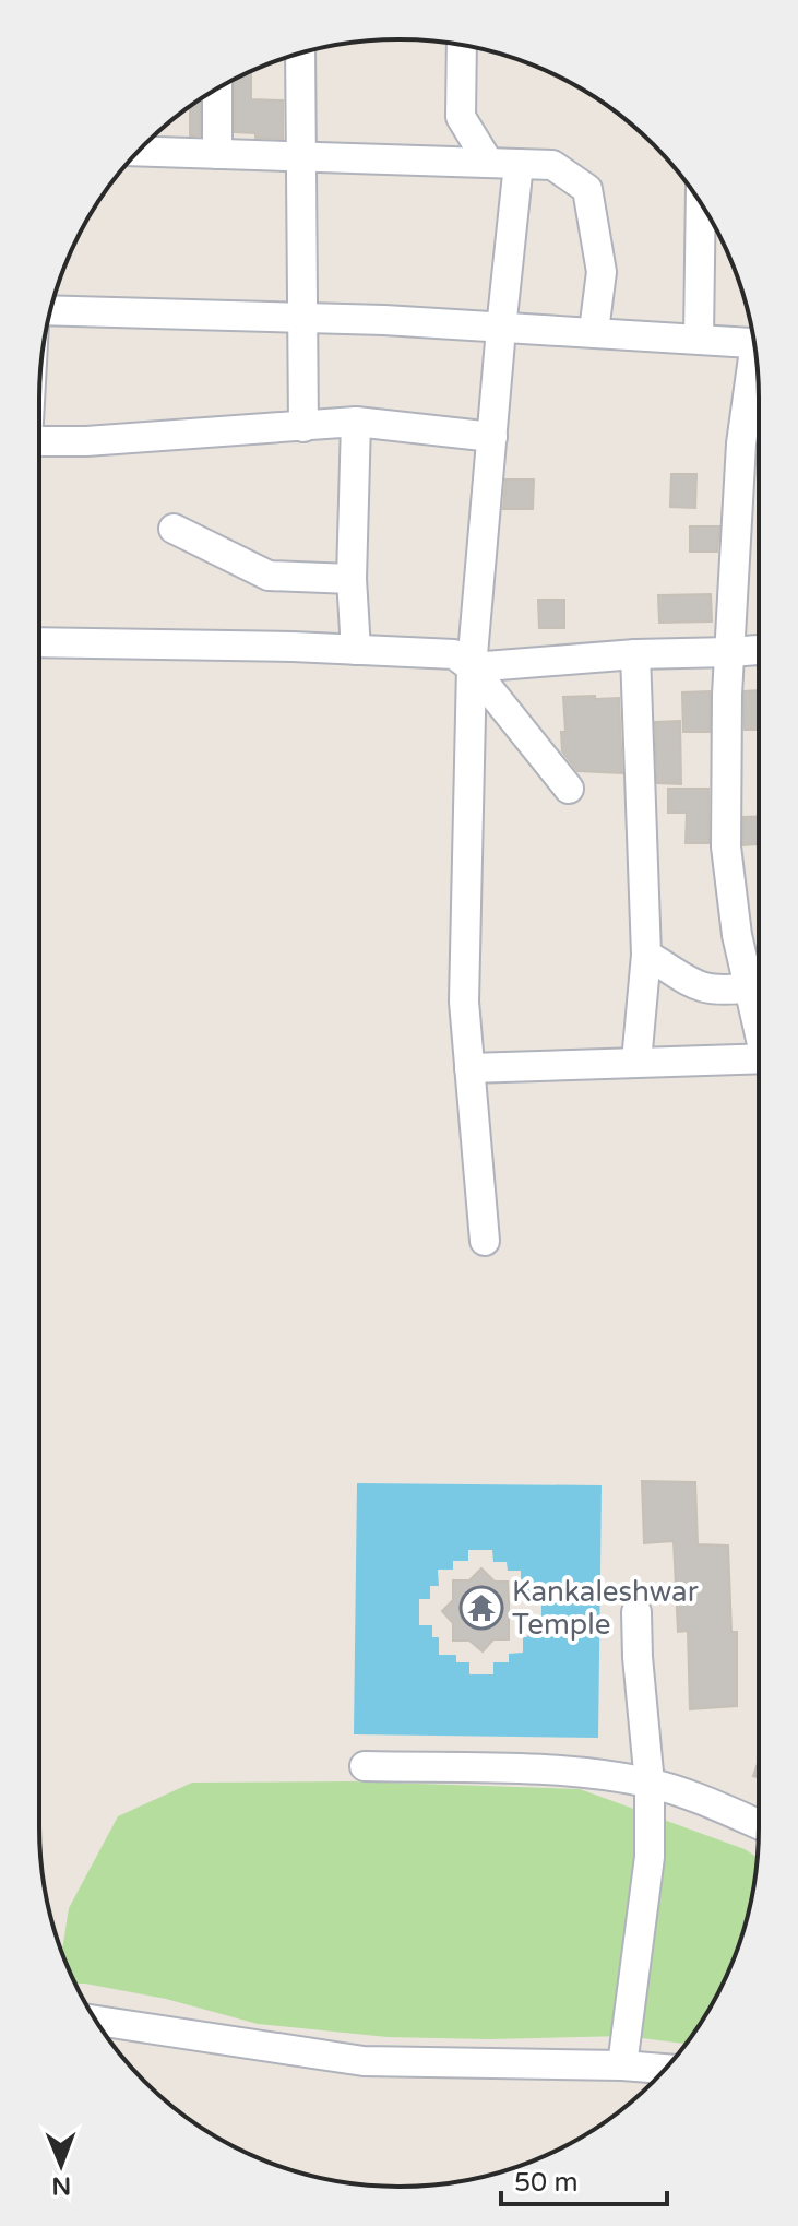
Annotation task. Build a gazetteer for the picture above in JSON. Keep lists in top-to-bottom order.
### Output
{
  "places": {
    "temple": ["Kankaleshwar Temple"]
  },
  "scale_bar": "50 m",
  "north": "bottom"
}
